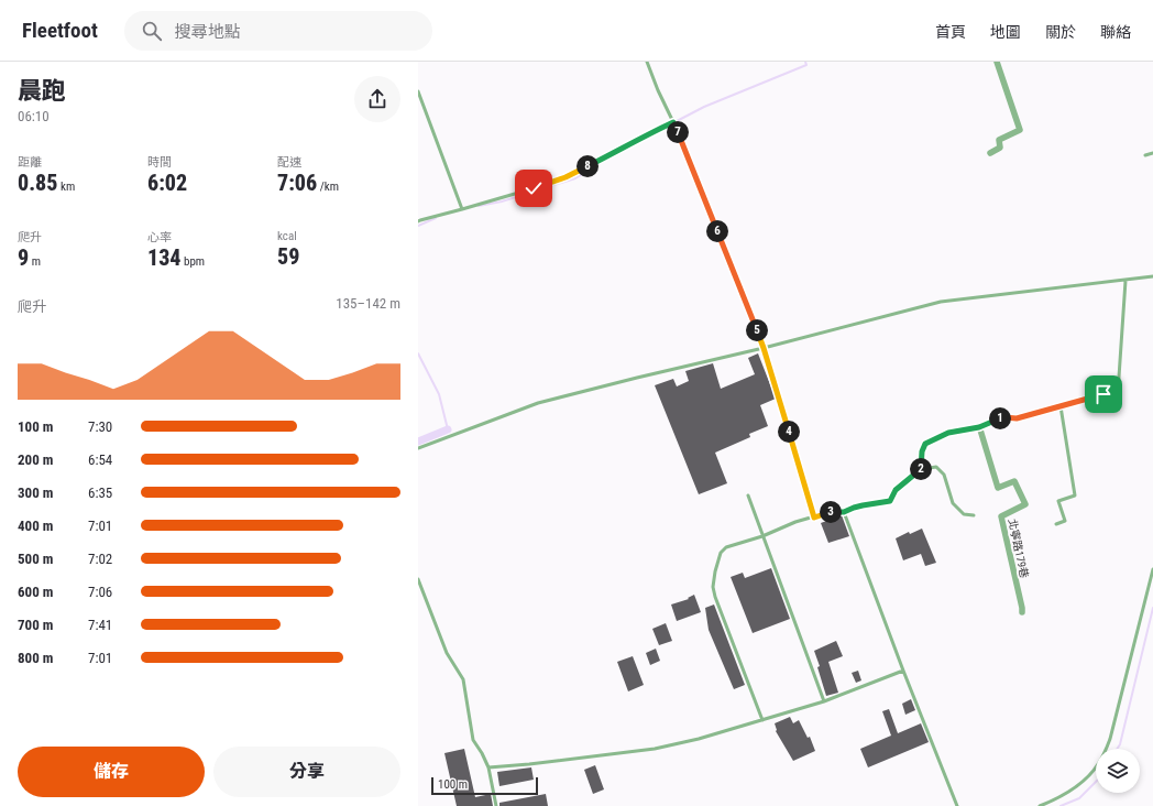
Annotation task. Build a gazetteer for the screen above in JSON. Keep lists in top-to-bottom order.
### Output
{
  "streets": {
    "street": ["北寧路179巷"]
  },
  "scale_bar": "100 m",
  "page": {
    "header": "Fleetfoot",
    "search": "搜尋地點",
    "nav": [
      "首頁",
      "地圖",
      "關於",
      "聯絡"
    ],
    "heading": ["晨跑", "06:10"],
    "pins": [
      "7",
      "8",
      "6",
      "5",
      "1",
      "4",
      "2",
      "3"
    ],
    "stats": [
      ["距離", "0.85 km"],
      ["時間", "6:02"],
      ["配速", "7:06 /km"],
      ["爬升", "9 m"],
      ["心率", "134 bpm"],
      ["kcal", "59"]
    ],
    "chart": ["爬升", "135–142 m"],
    "list": [
      {
        "name": "100 m",
        "note": "7:30"
      },
      {
        "name": "200 m",
        "note": "6:54"
      },
      {
        "name": "300 m",
        "note": "6:35"
      },
      {
        "name": "400 m",
        "note": "7:01"
      },
      {
        "name": "500 m",
        "note": "7:02"
      },
      {
        "name": "600 m",
        "note": "7:06"
      },
      {
        "name": "700 m",
        "note": "7:41"
      },
      {
        "name": "800 m",
        "note": "7:01"
      }
    ],
    "buttons": ["儲存", "分享"],
    "scale": "100 m"
  }
}
